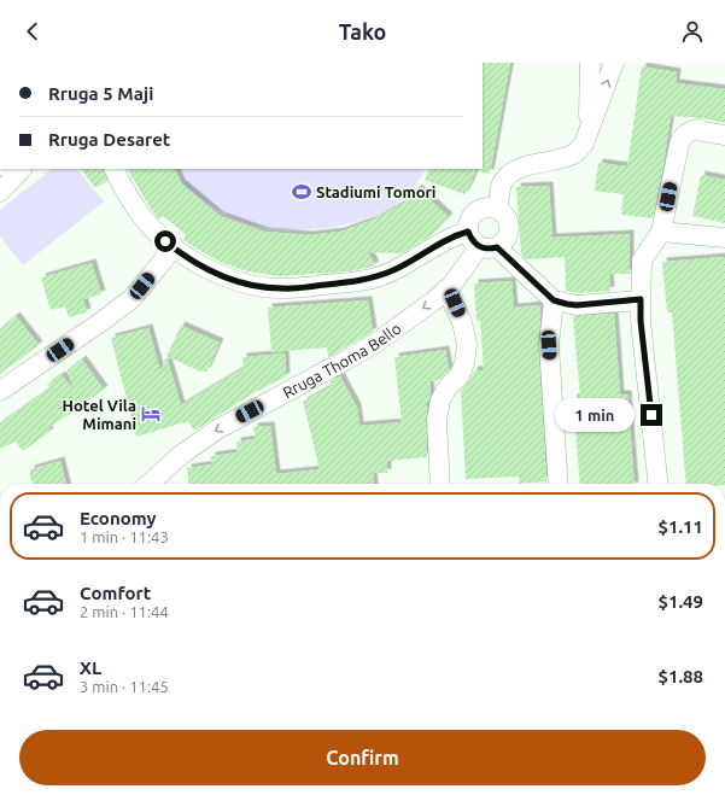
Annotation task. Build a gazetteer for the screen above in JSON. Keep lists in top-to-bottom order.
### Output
{
  "streets": {
    "street": ["Rruga Thoma Bello"]
  },
  "places": {
    "sports": ["Stadiumi Tomori"],
    "hotel": ["Hotel Vila Mimani"]
  },
  "page": {
    "header": "Tako",
    "banner": ["Rruga 5 Maji", "Rruga Desaret"],
    "bubble": "1 min",
    "list": [
      {
        "name": "Economy",
        "note": "1 min · 11:43",
        "value": "$1.11"
      },
      {
        "name": "Comfort",
        "note": "2 min · 11:44",
        "value": "$1.49"
      },
      {
        "name": "XL",
        "note": "3 min · 11:45",
        "value": "$1.88"
      }
    ],
    "buttons": "Confirm"
  }
}
